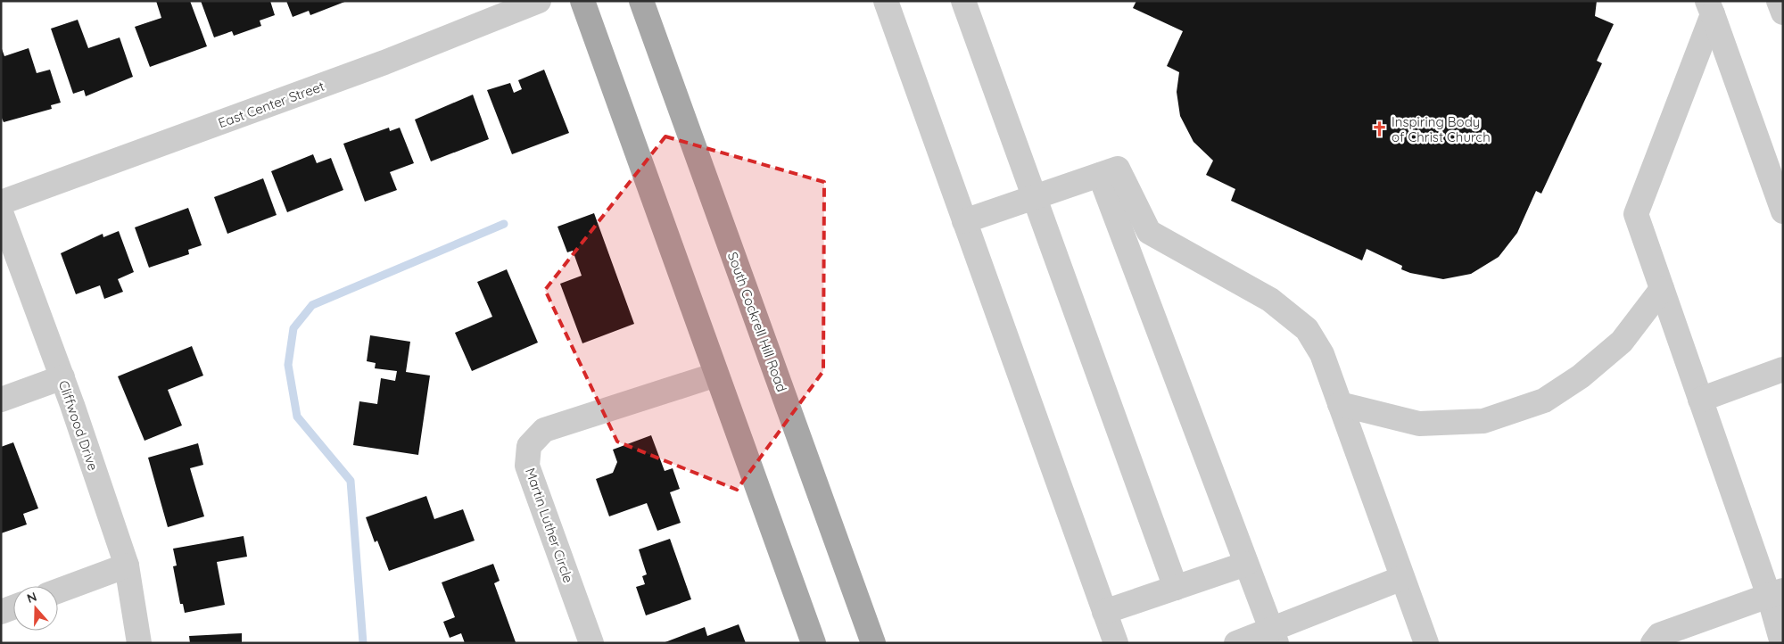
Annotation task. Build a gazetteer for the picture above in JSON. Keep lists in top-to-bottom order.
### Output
{
  "streets": {
    "main road": ["South Cockrell Hill Road"],
    "street": ["East Center Street", "Cliffwood Drive", "Martin Luther Circle"]
  },
  "places": {
    "church": ["Inspiring Body of Christ Church"]
  },
  "north": "top"
}
